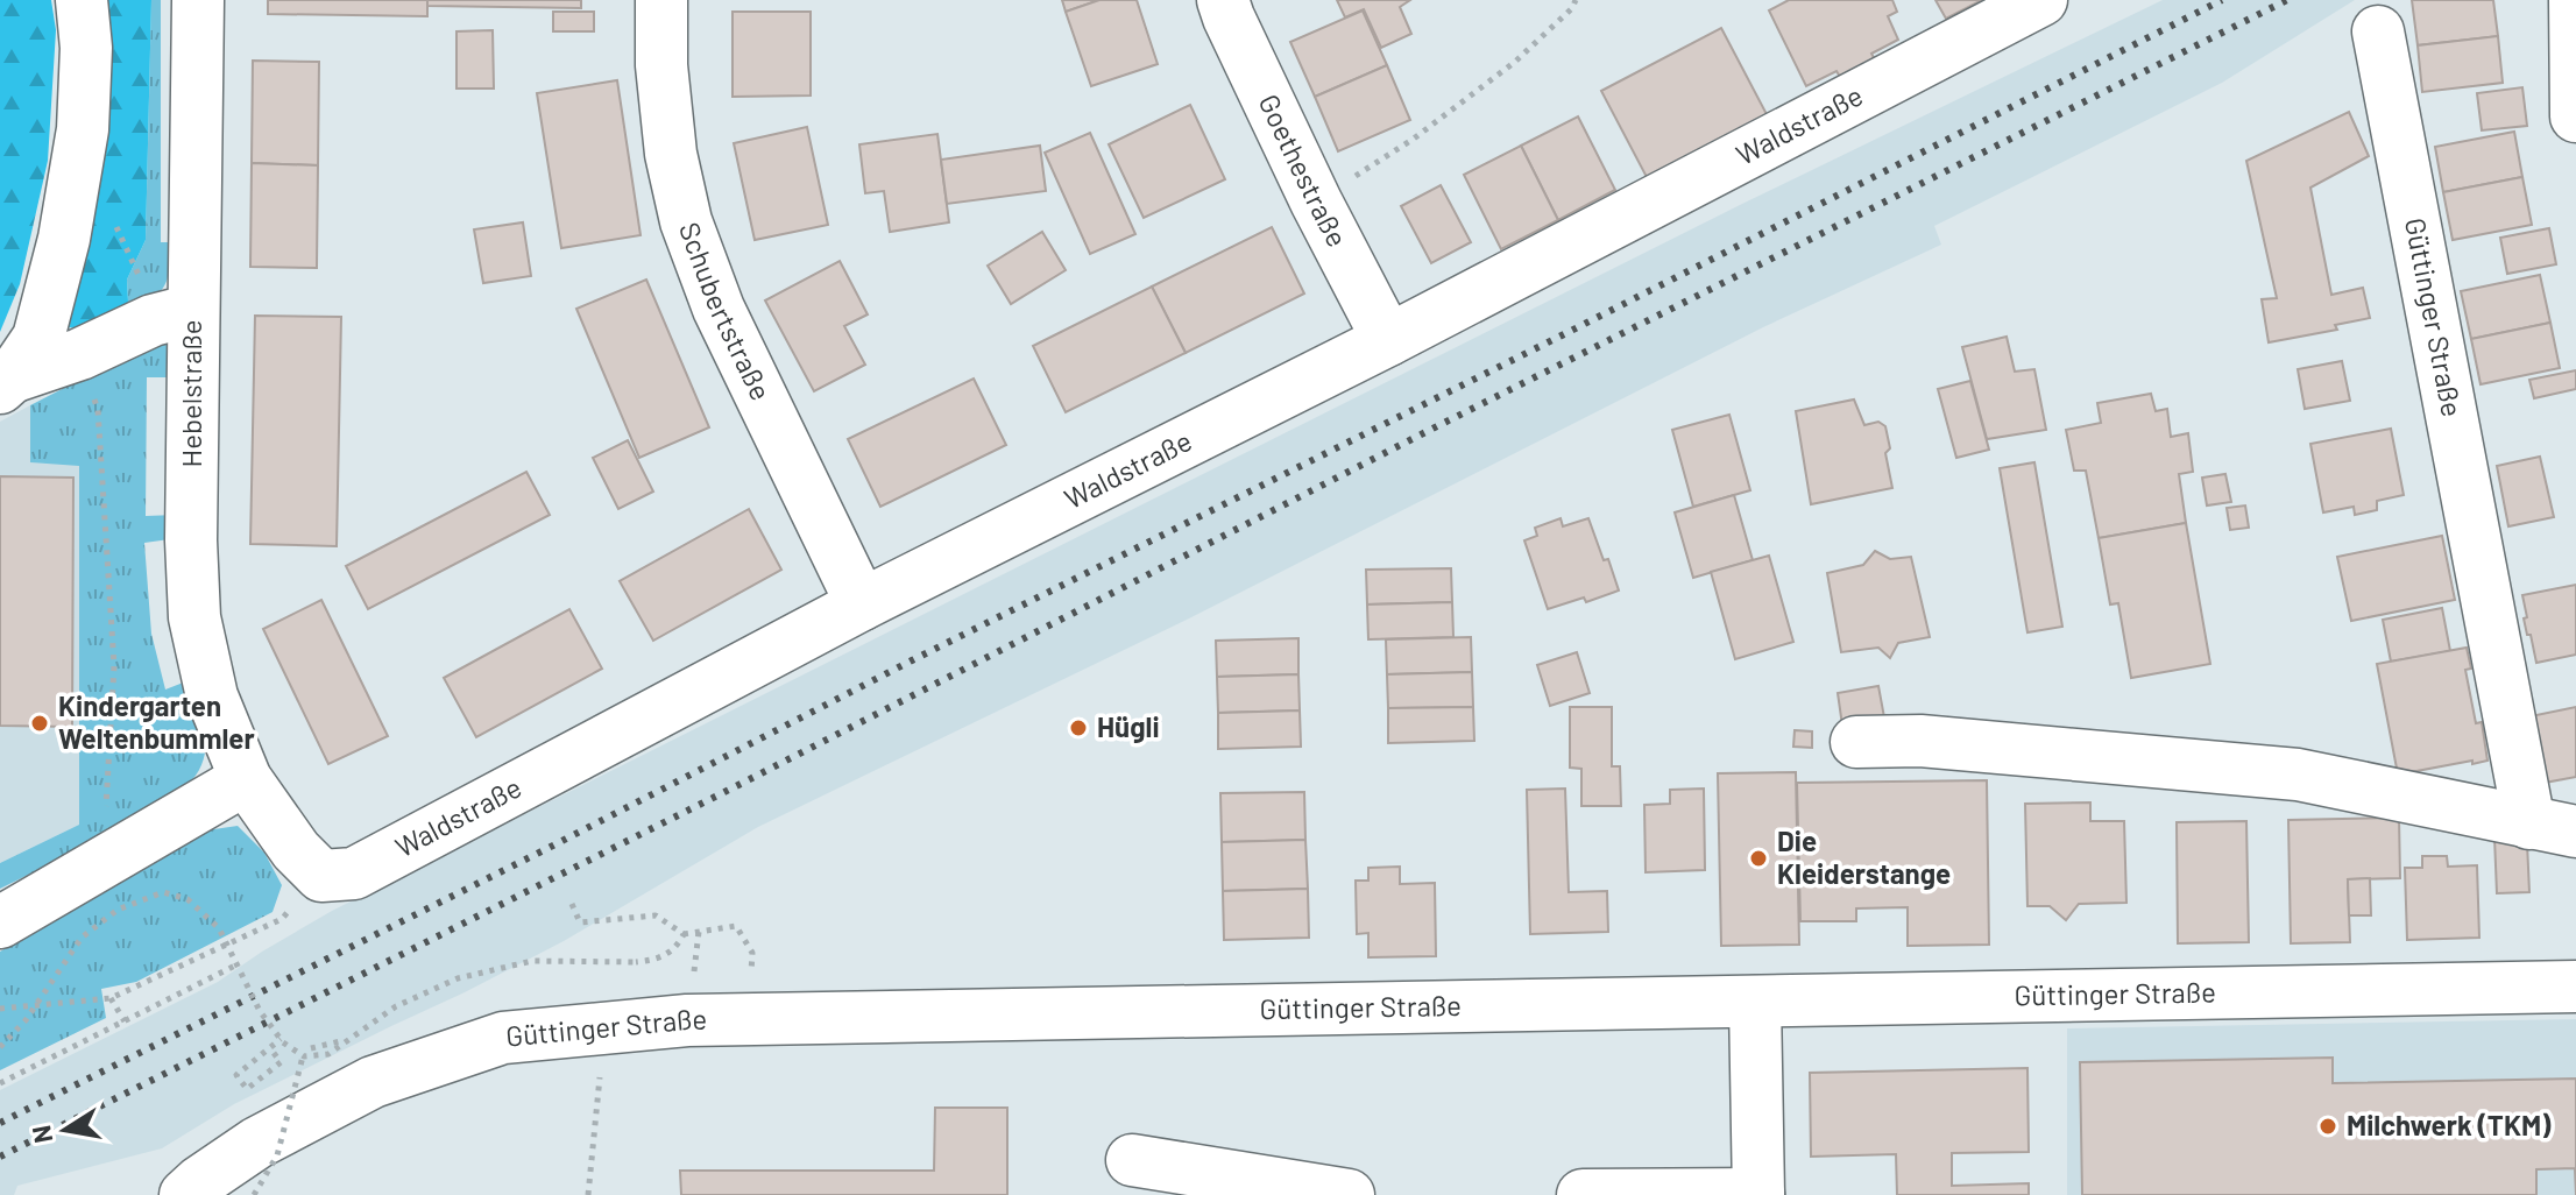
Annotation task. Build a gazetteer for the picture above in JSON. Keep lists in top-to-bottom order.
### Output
{
  "streets": {
    "street": [
      "Waldstraße",
      "Goethestraße",
      "Schubertstraße",
      "Güttinger Straße",
      "Hebelstraße"
    ]
  },
  "crossings": [
    ["Waldstraße", "Goethestraße"],
    ["Waldstraße", "Schubertstraße"]
  ],
  "places": [
    "Kindergarten Weltenbummler",
    "Hügli",
    "Die Kleiderstange",
    "Milchwerk (TKM)"
  ],
  "north": "left"
}
